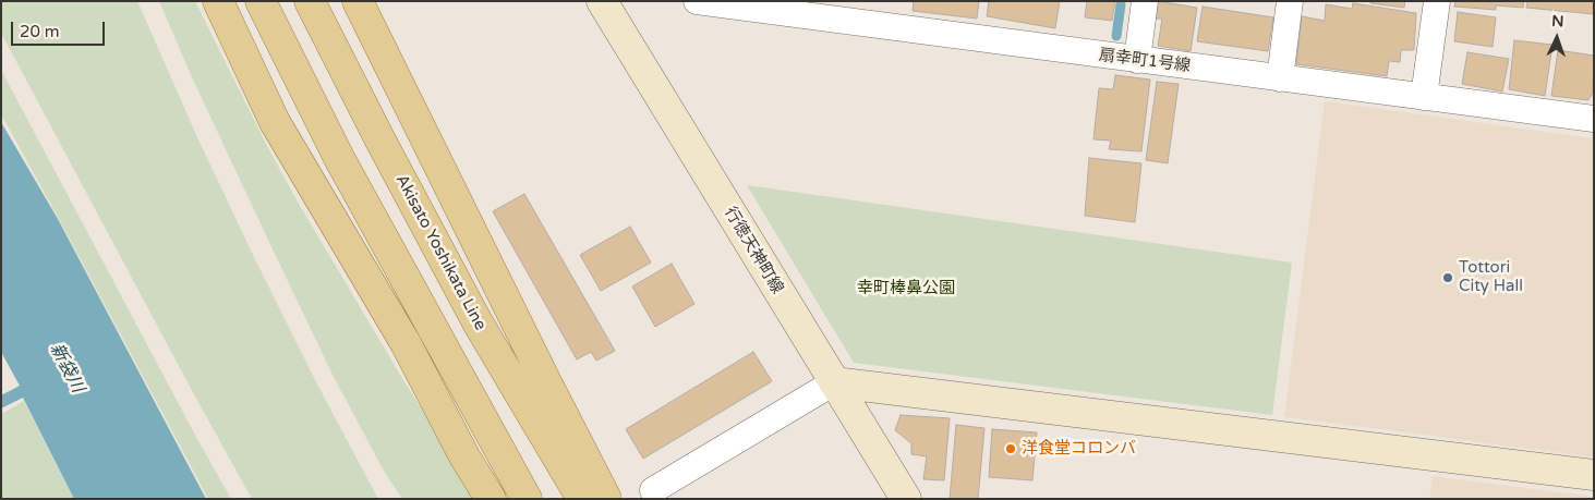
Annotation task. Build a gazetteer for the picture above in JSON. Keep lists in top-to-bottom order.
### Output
{
  "streets": {
    "main road": ["Akisato Yoshikata Line"],
    "street": ["扇幸町1号線", "行徳天神町線"]
  },
  "water": ["新袋川"],
  "parks": ["幸町棒鼻公園"],
  "places": ["Tottori City Hall", "洋食堂コロンバ"],
  "scale_bar": "20 m",
  "north": "top"
}
